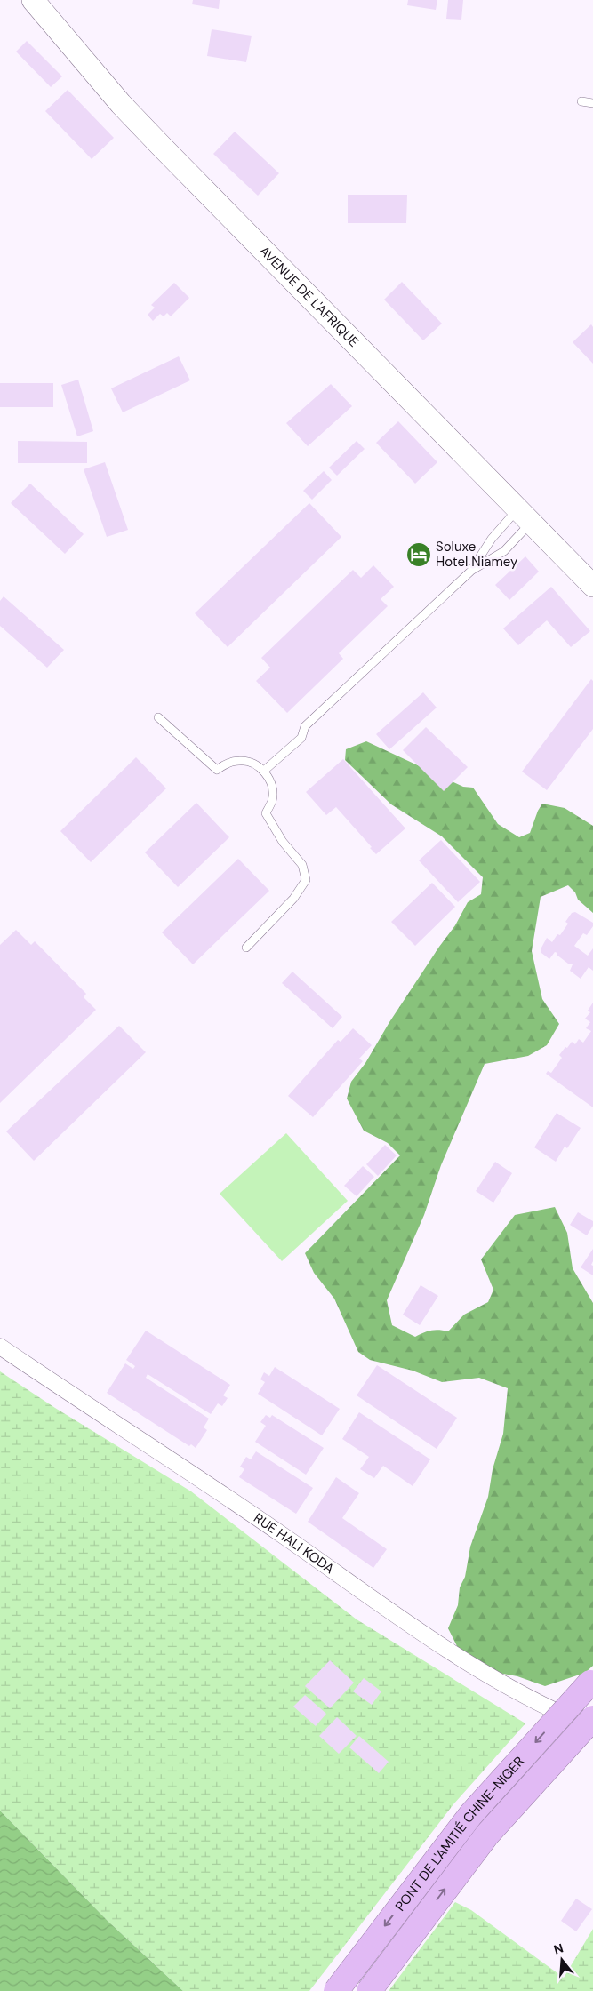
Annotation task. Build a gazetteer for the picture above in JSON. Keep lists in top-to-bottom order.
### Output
{
  "streets": {
    "highway": ["PONT DE L'AMITIÉ CHINE-NIGER"],
    "main road": ["AVENUE DE L'AFRIQUE"],
    "street": ["RUE HALI KODA"]
  },
  "places": {
    "hotel": ["Soluxe Hotel Niamey"]
  },
  "north": "top"
}
